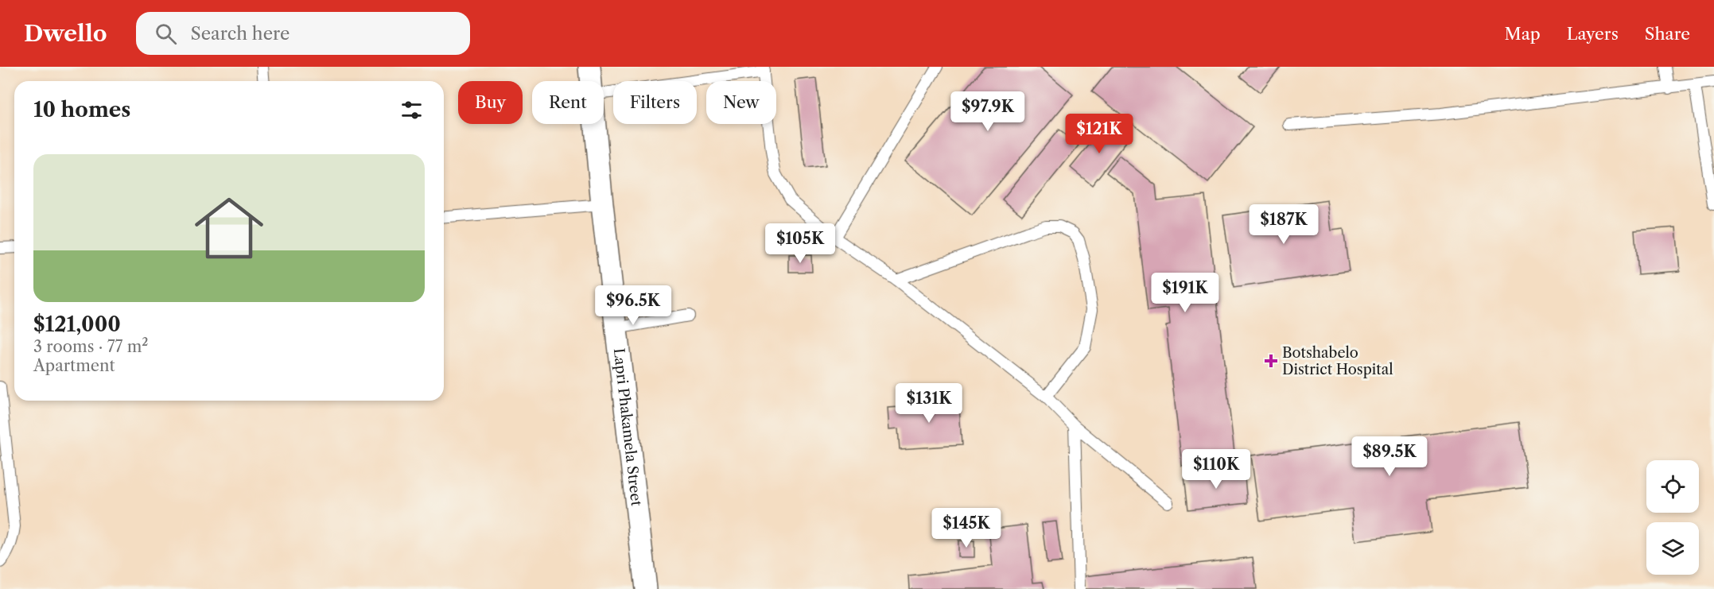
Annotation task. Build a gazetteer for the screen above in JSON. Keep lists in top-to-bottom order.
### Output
{
  "streets": {
    "street": ["Lapri Phakamela Street"]
  },
  "places": {
    "health": ["Botshabelo District Hospital"]
  },
  "page": {
    "header": "Dwello",
    "search": "Search here",
    "nav": ["Map", "Layers", "Share"],
    "chip": [
      "Buy",
      "Rent",
      "Filters",
      "New"
    ],
    "heading": "10 homes",
    "price": [
      "$97.9K",
      "$121K",
      "$187K",
      "$105K",
      "$191K",
      "$96.5K",
      "$131K",
      "$89.5K",
      "$110K",
      "$145K"
    ],
    "list": [
      {
        "name": "$121,000",
        "note": "3 rooms · 77 m² · Apartment"
      }
    ]
  }
}
